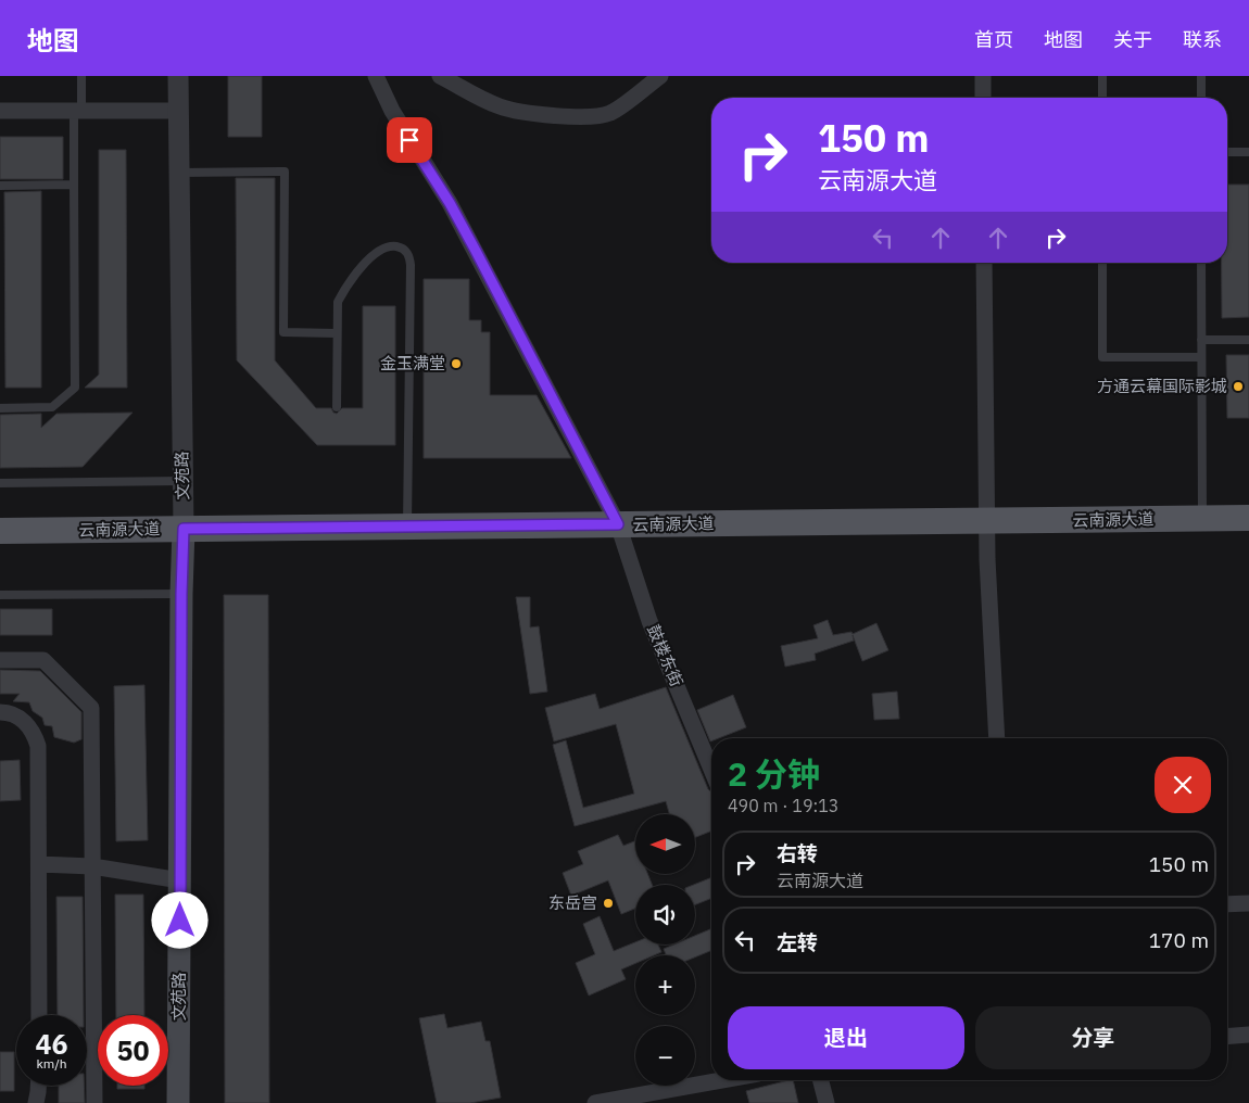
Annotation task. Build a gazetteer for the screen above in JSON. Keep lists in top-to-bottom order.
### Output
{
  "streets": {
    "main road": ["文苑路", "云南源大道"],
    "street": ["鼓楼东街"]
  },
  "crossings": [
    ["文苑路", "云南源大道"],
    ["云南源大道", "鼓楼东街"]
  ],
  "places": ["金玉满堂", "方通云幕国际影城", "东岳宫"],
  "north": "left",
  "page": {
    "header": "地图",
    "nav": [
      "首页",
      "地图",
      "关于",
      "联系"
    ],
    "turn": ["150 m", "云南源大道"],
    "heading": ["2 分钟", "490 m · 19:13"],
    "map_buttons": ["+", "−"],
    "list": [
      {
        "name": "右转",
        "note": "云南源大道",
        "value": "150 m"
      },
      {
        "name": "左转",
        "value": "170 m"
      }
    ],
    "buttons": ["退出", "分享"],
    "speed": "46 km/h",
    "limit": "50"
  }
}
